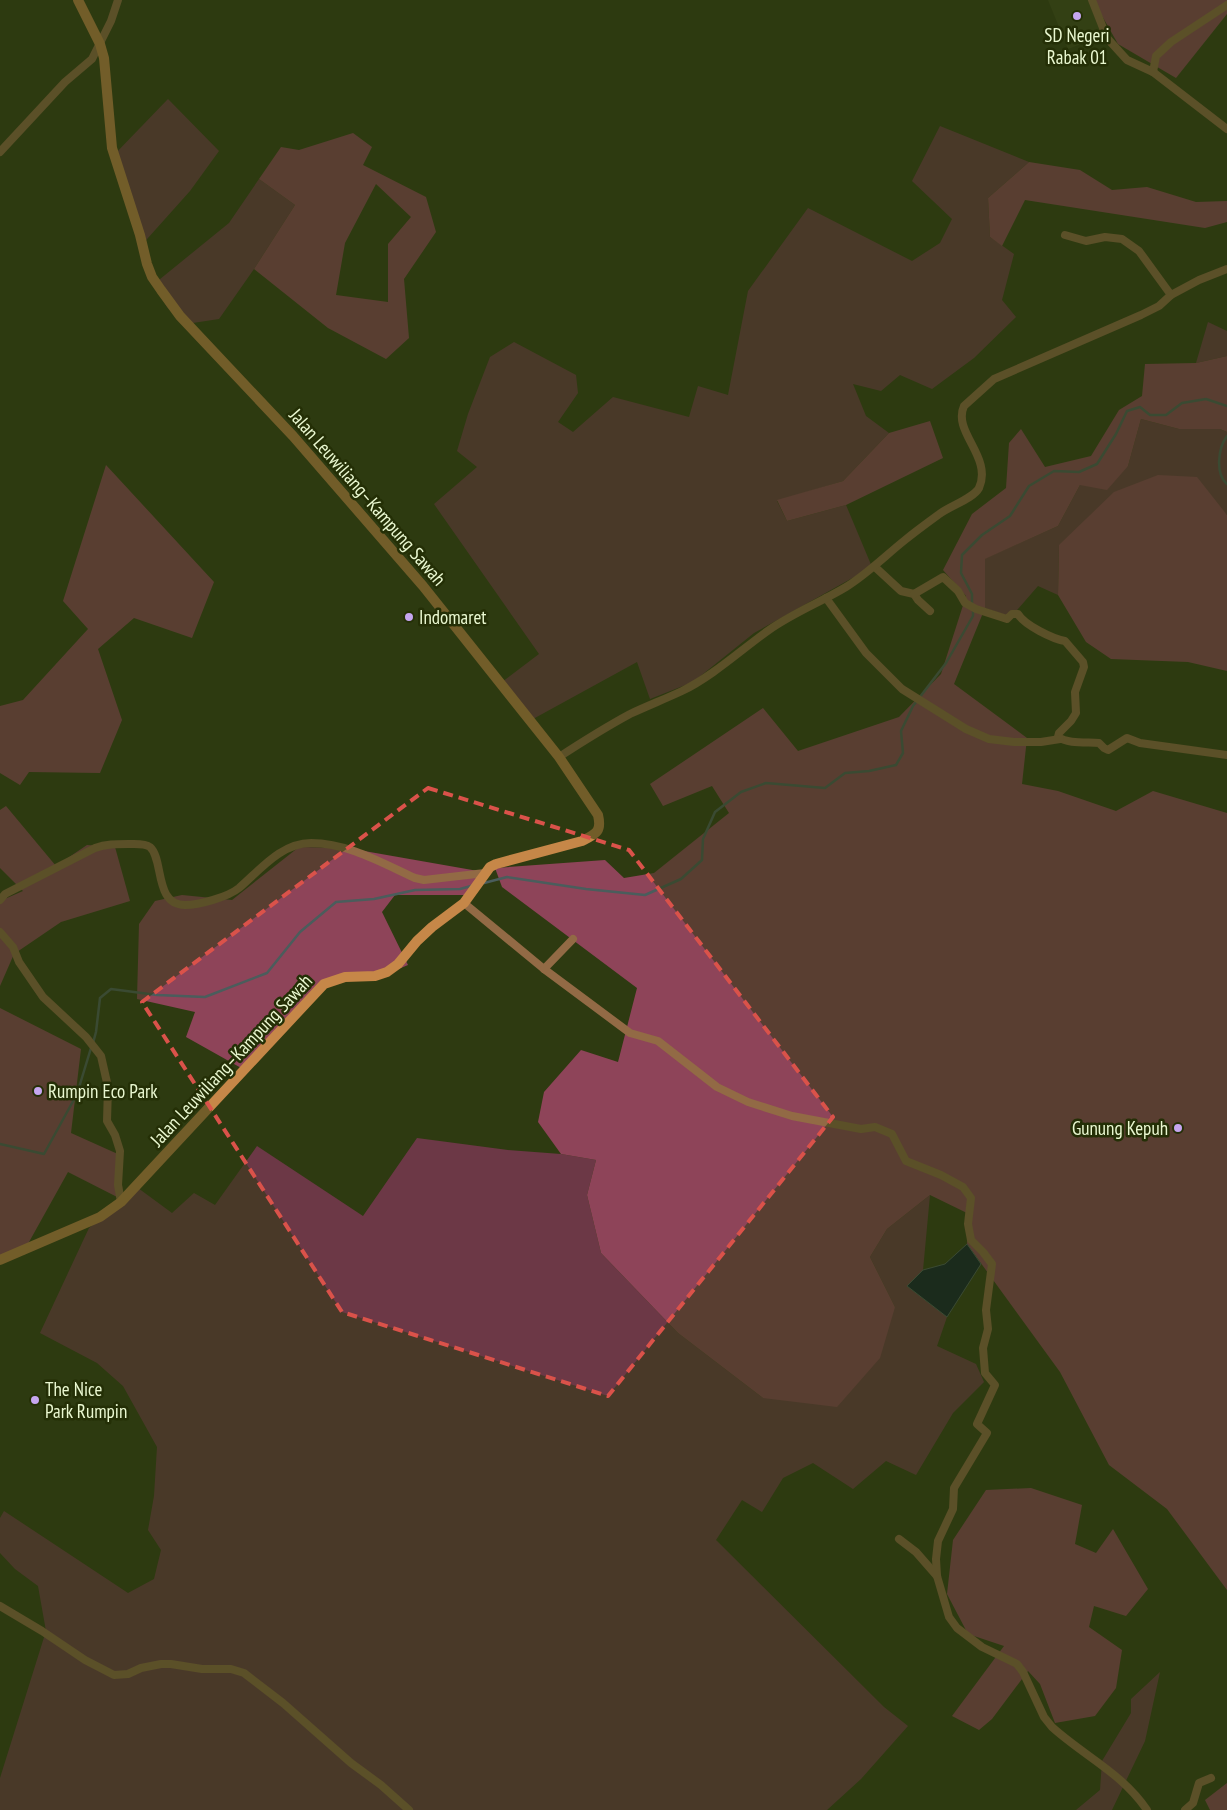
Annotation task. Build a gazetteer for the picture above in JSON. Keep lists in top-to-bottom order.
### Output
{
  "streets": {
    "main road": ["Jalan Leuwiliang–Kampung Sawah"]
  },
  "places": [
    "SD Negeri Rabak 01",
    "Indomaret",
    "Rumpin Eco Park",
    "Gunung Kepuh",
    "The Nice Park Rumpin"
  ]
}
